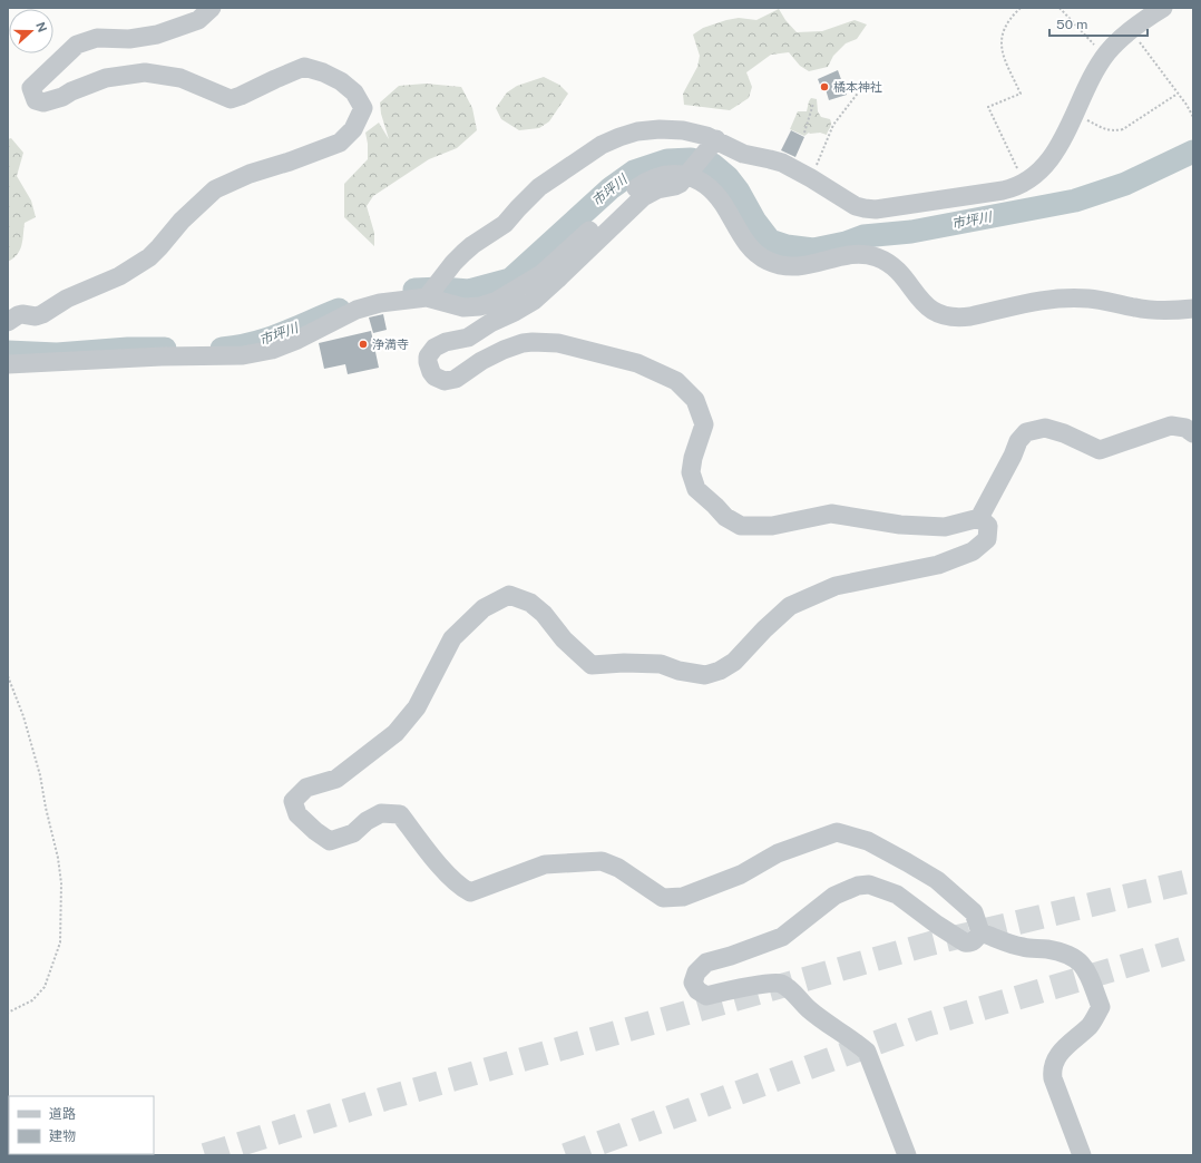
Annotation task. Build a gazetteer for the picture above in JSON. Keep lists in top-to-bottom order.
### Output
{
  "water": ["市坪川"],
  "places": ["橘本神社", "浄満寺"],
  "legend": ["道路", "建物"],
  "scale_bar": "50 m",
  "north": "right"
}
